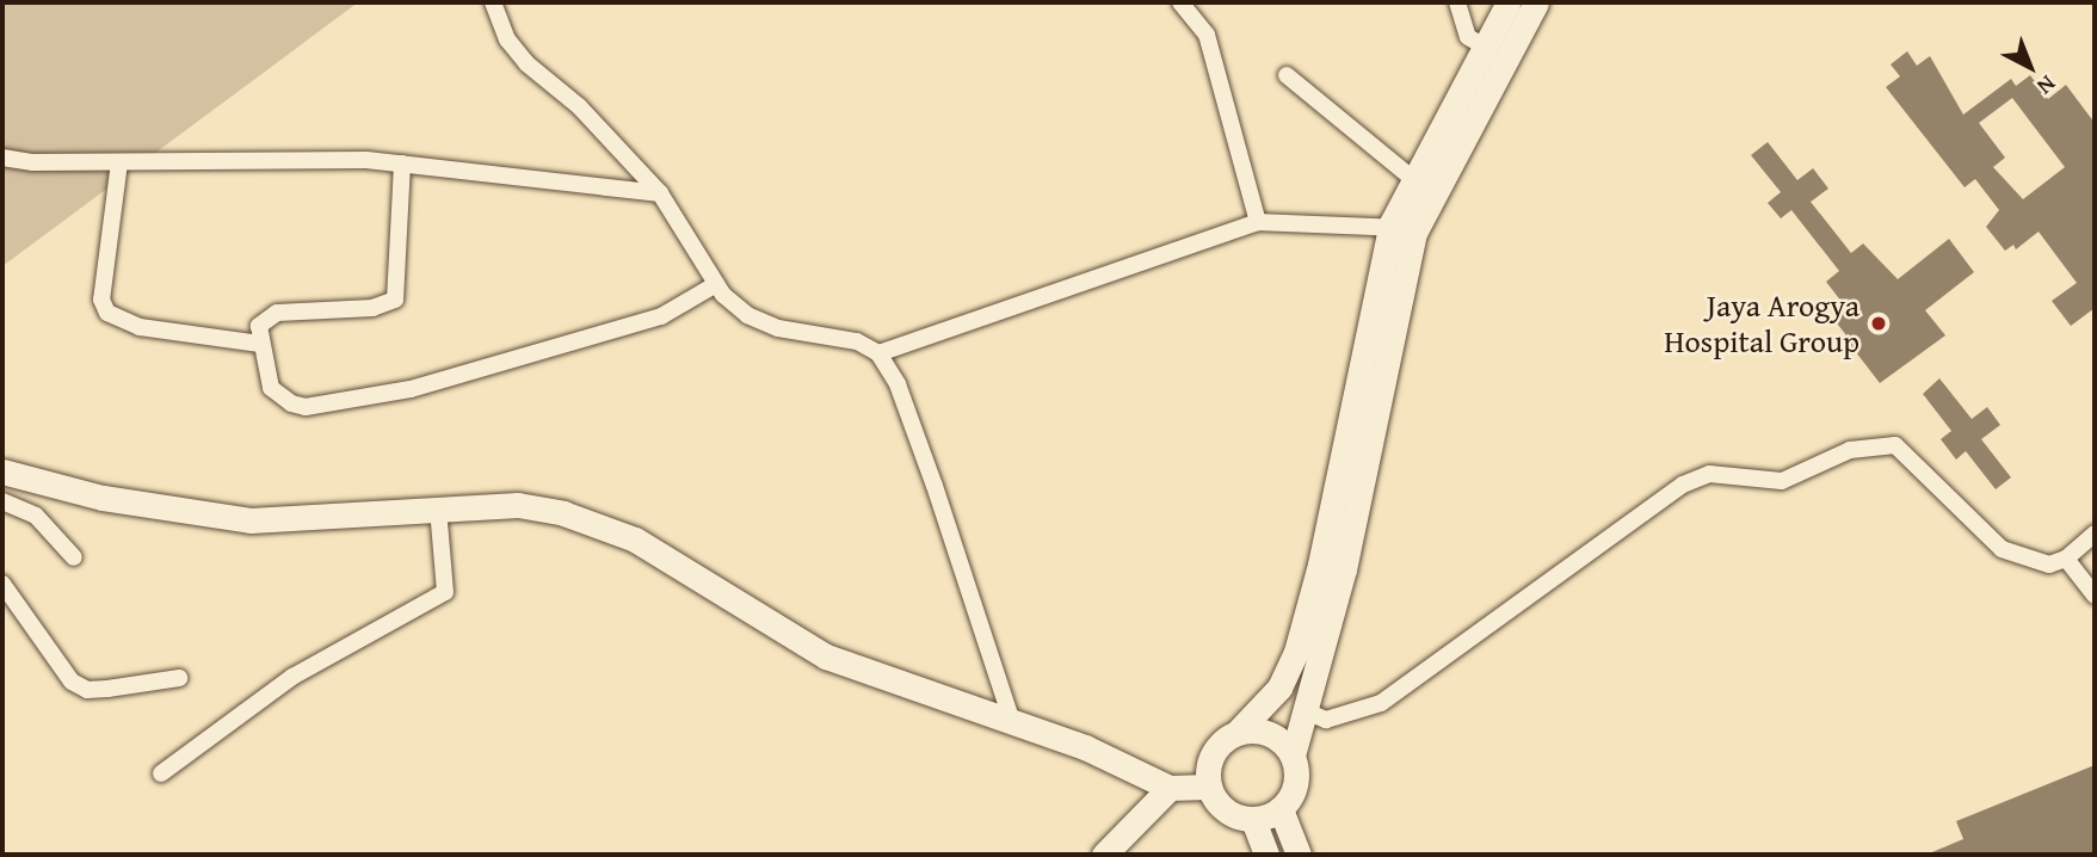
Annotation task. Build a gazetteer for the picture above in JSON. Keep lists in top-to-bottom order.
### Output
{
  "places": ["Jaya Arogya Hospital Group"],
  "north": "bottom right"
}
